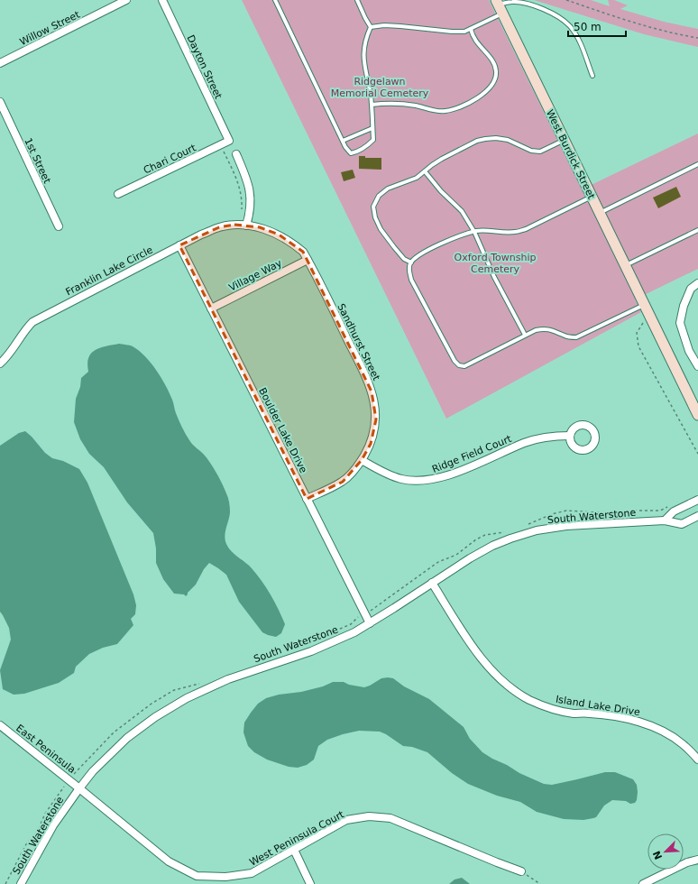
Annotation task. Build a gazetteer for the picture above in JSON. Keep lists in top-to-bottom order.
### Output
{
  "streets": {
    "street": [
      "Willow Street",
      "Dayton Street",
      "West Burdick Street",
      "Chari Court",
      "1st Street",
      "Franklin Lake Circle",
      "Village Way",
      "Sandhurst Street",
      "Boulder Lake Drive",
      "Ridge Field Court",
      "South Waterstone",
      "Island Lake Drive",
      "East Peninsula",
      "West Peninsula Court"
    ]
  },
  "crossings": [
    ["Dayton Street", "Chari Court"],
    ["Franklin Lake Circle", "Sandhurst Street"],
    ["Franklin Lake Circle", "Boulder Lake Drive"],
    ["Village Way", "Sandhurst Street"],
    ["Village Way", "Boulder Lake Drive"],
    ["Sandhurst Street", "Boulder Lake Drive"],
    ["Sandhurst Street", "Ridge Field Court"],
    ["Boulder Lake Drive", "South Waterstone"],
    ["South Waterstone", "Island Lake Drive"],
    ["South Waterstone", "East Peninsula"],
    ["South Waterstone", "West Peninsula Court"],
    ["East Peninsula", "West Peninsula Court"]
  ],
  "parks": ["Ridgelawn Memorial Cemetery", "Oxford Township Cemetery"],
  "scale_bar": "50 m",
  "north": "bottom left"
}
